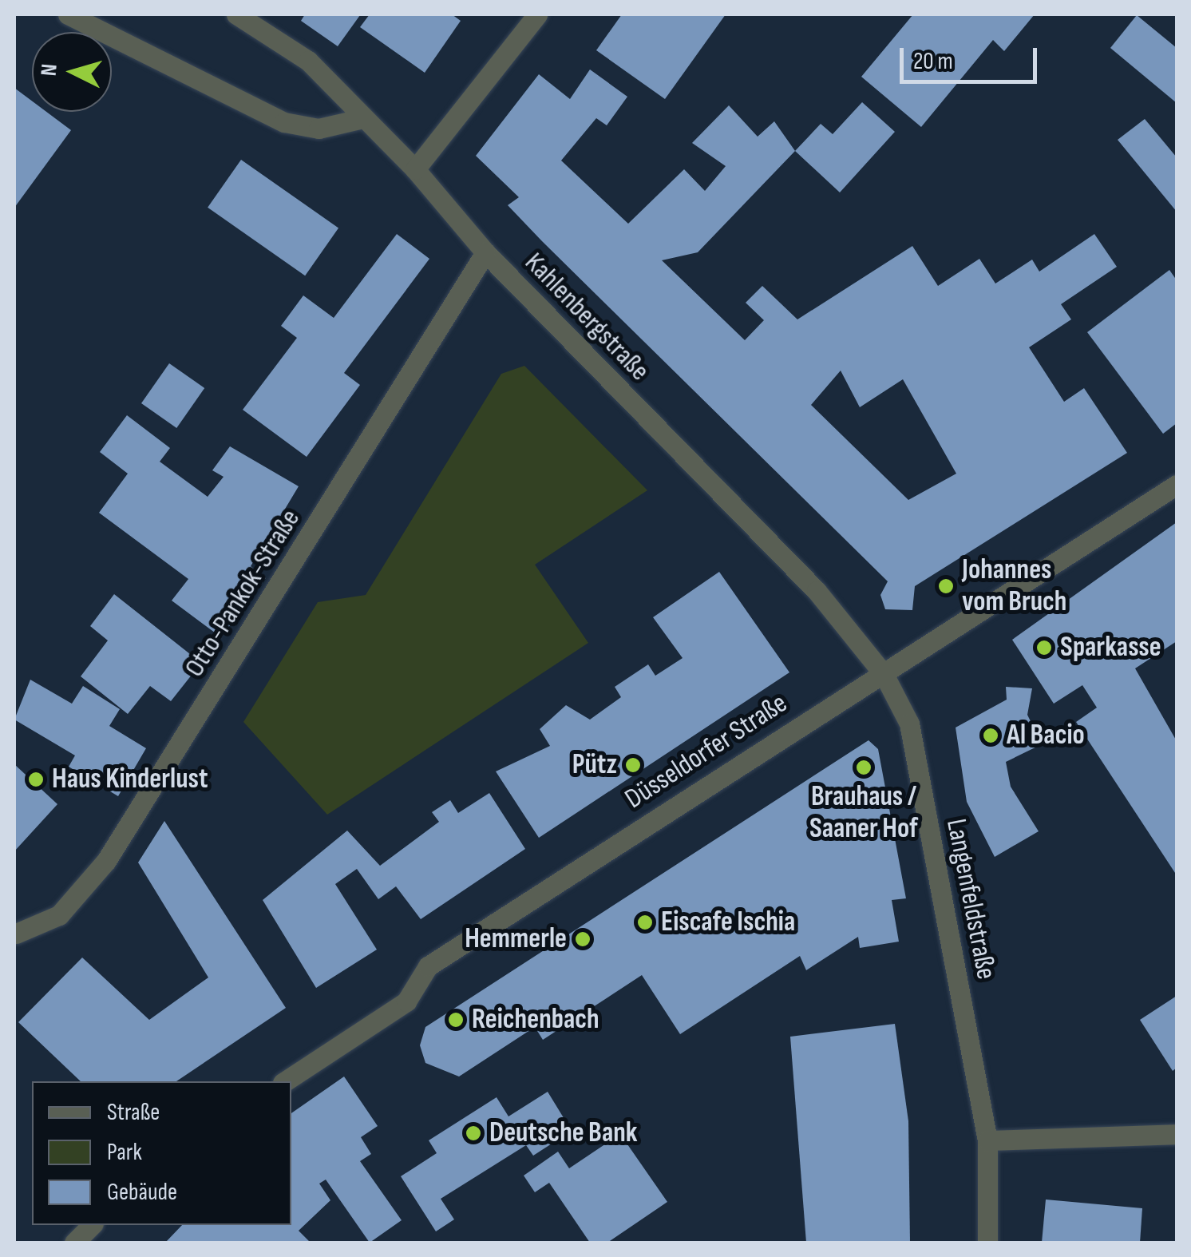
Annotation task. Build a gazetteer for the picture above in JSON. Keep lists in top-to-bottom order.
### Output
{
  "streets": {
    "street": [
      "Kahlenbergstraße",
      "Otto-Pankok-Straße",
      "Düsseldorfer Straße",
      "Langenfeldstraße"
    ]
  },
  "crossings": [
    ["Kahlenbergstraße", "Otto-Pankok-Straße"],
    ["Kahlenbergstraße", "Düsseldorfer Straße"],
    ["Kahlenbergstraße", "Langenfeldstraße"],
    ["Düsseldorfer Straße", "Langenfeldstraße"]
  ],
  "places": [
    "Johannes vom Bruch",
    "Sparkasse",
    "Al Bacio",
    "Pütz",
    "Brauhaus / Saaner Hof",
    "Haus Kinderlust",
    "Eiscafe Ischia",
    "Hemmerle",
    "Reichenbach",
    "Deutsche Bank"
  ],
  "legend": ["Straße", "Park", "Gebäude"],
  "scale_bar": "20 m",
  "north": "left"
}
